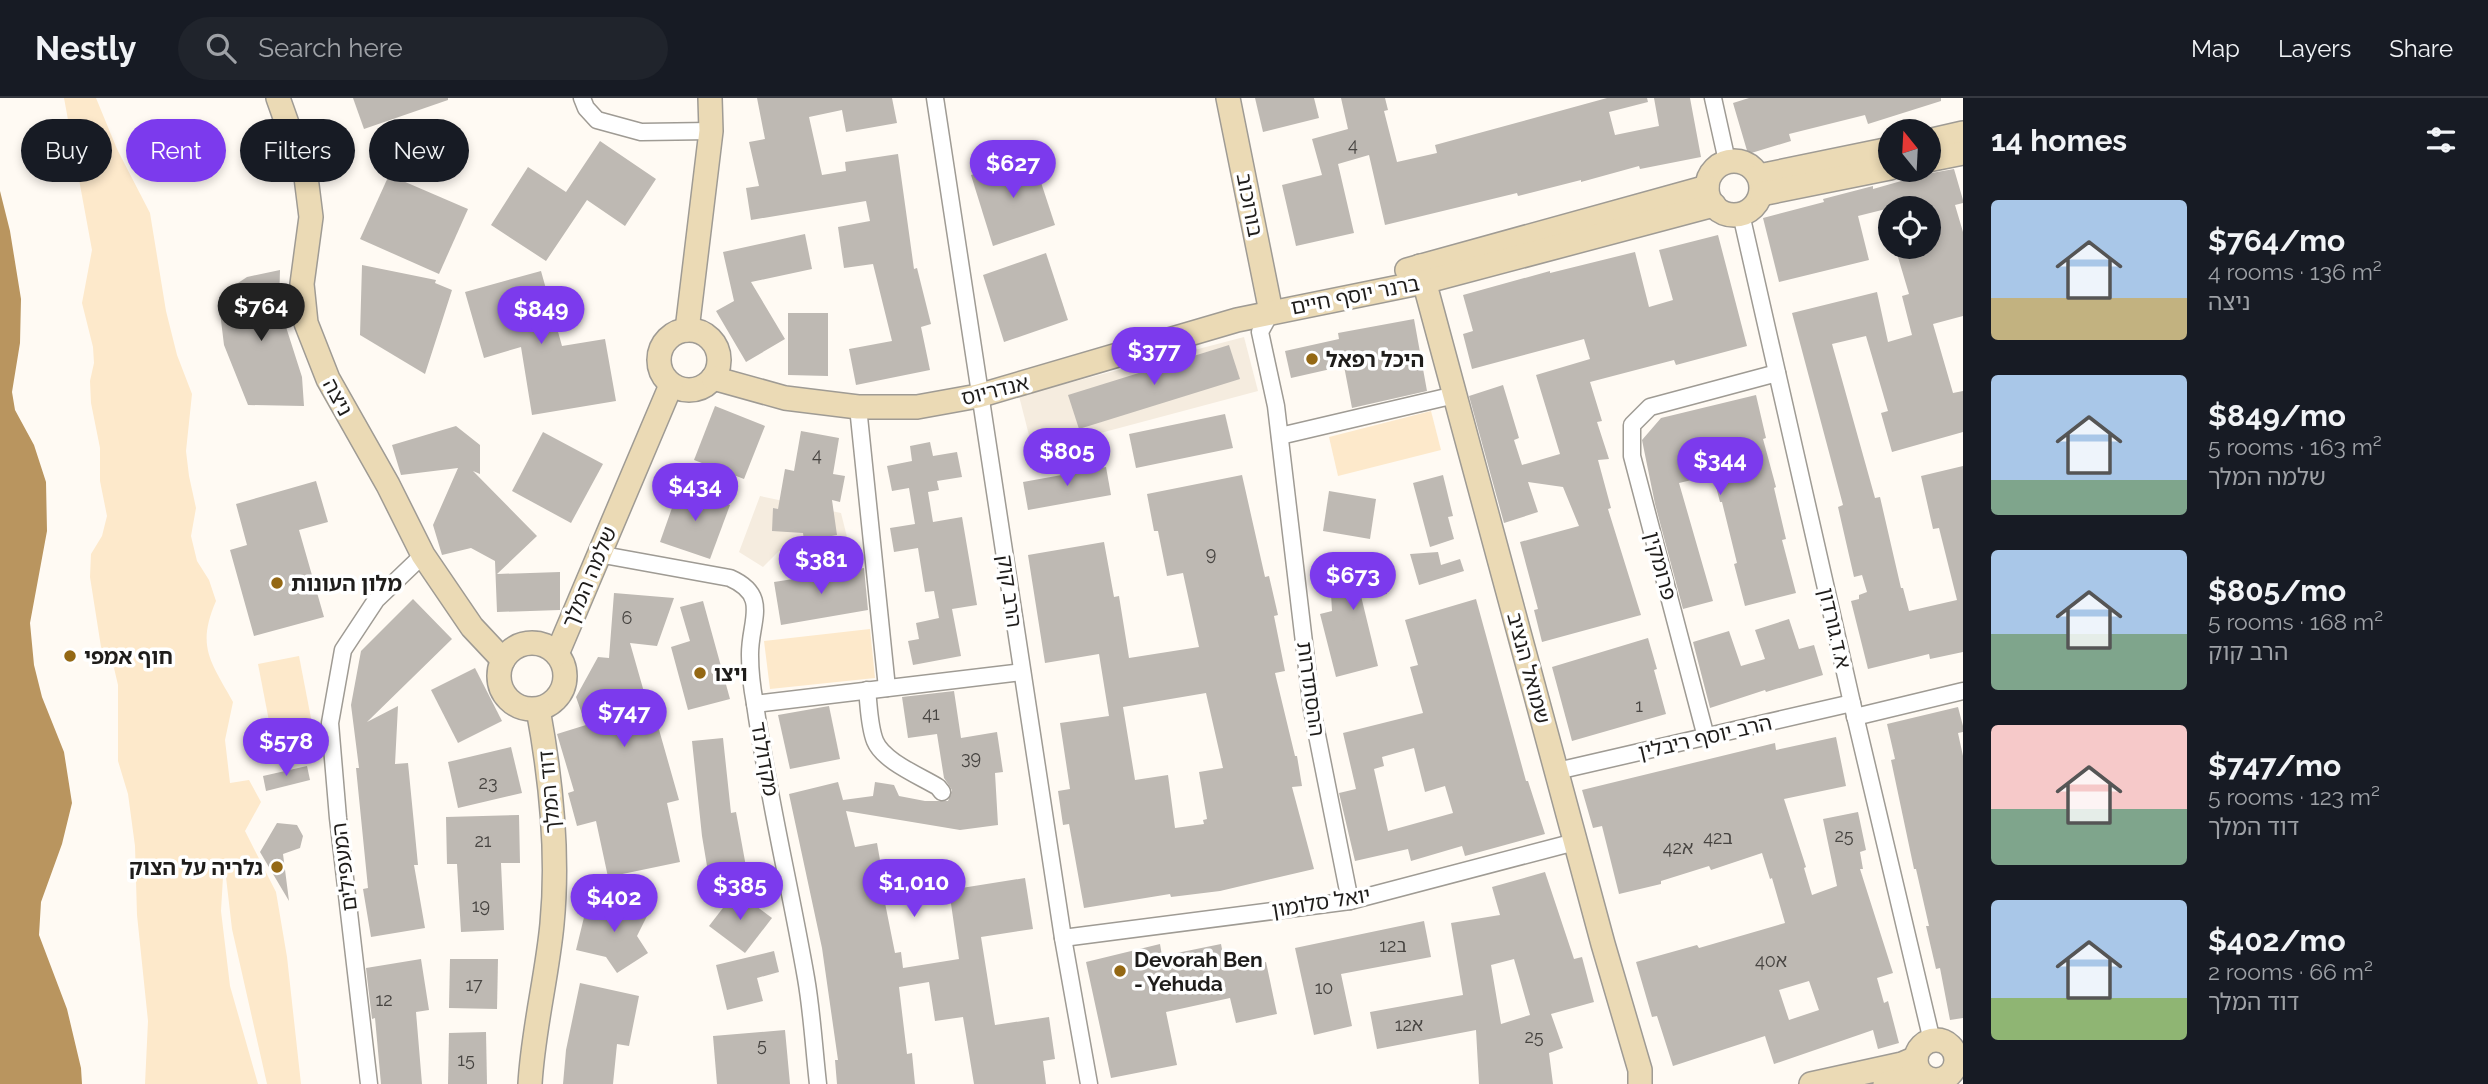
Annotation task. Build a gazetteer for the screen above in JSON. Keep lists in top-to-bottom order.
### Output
{
  "streets": {
    "street": [
      "בורוכוב",
      "ברנר יוסף חיים",
      "אנדריוס",
      "ניצה",
      "פרומקין",
      "שלמה המלך",
      "הרב קוק",
      "א.ד.גורדון",
      "שמואל הנציב",
      "ההסתדרות",
      "הרב יוסף ריבלין",
      "מקדולנד",
      "דוד המלך",
      "המעפילים",
      "יואל סלומון"
    ]
  },
  "crossings": [
    ["בורוכוב", "ברנר יוסף חיים"],
    ["בורוכוב", "אנדריוס"],
    ["בורוכוב", "ההסתדרות"],
    ["ברנר יוסף חיים", "אנדריוס"],
    ["ברנר יוסף חיים", "א.ד.גורדון"],
    ["ברנר יוסף חיים", "שמואל הנציב"],
    ["ברנר יוסף חיים", "ההסתדרות"],
    ["אנדריוס", "שלמה המלך"],
    ["אנדריוס", "הרב קוק"],
    ["אנדריוס", "ההסתדרות"],
    ["ניצה", "שלמה המלך"],
    ["ניצה", "דוד המלך"],
    ["ניצה", "המעפילים"],
    ["פרומקין", "א.ד.גורדון"],
    ["פרומקין", "הרב יוסף ריבלין"],
    ["שלמה המלך", "מקדולנד"],
    ["שלמה המלך", "דוד המלך"],
    ["הרב קוק", "יואל סלומון"],
    ["א.ד.גורדון", "הרב יוסף ריבלין"],
    ["שמואל הנציב", "הרב יוסף ריבלין"],
    ["שמואל הנציב", "יואל סלומון"],
    ["ההסתדרות", "יואל סלומון"]
  ],
  "places": [
    "היכל רפאל",
    "מלון העונות",
    "חוף אמפי",
    "ויצו",
    "גלריה על הצוק",
    "Devorah Ben - Yehuda"
  ],
  "house_numbers": [
    "4",
    "4",
    "9",
    "6",
    "1",
    "41",
    "39",
    "23",
    "25",
    "42ב",
    "21",
    "42א",
    "19",
    "12ב",
    "40א",
    "17",
    "10",
    "12",
    "12א",
    "25",
    "5",
    "15"
  ],
  "north": "top",
  "page": {
    "header": "Nestly",
    "search": "Search here",
    "nav": ["Map", "Layers", "Share"],
    "heading": "14 homes",
    "chip": [
      "Buy",
      "Rent",
      "Filters",
      "New"
    ],
    "price": [
      "$627",
      "$764",
      "$849",
      "$377",
      "$805",
      "$344",
      "$434",
      "$381",
      "$673",
      "$747",
      "$578",
      "$1,010",
      "$385",
      "$402"
    ],
    "list": [
      {
        "name": "$764/mo",
        "note": "4 rooms · 136 m² · ניצה"
      },
      {
        "name": "$849/mo",
        "note": "5 rooms · 163 m² · שלמה המלך"
      },
      {
        "name": "$805/mo",
        "note": "5 rooms · 168 m² · הרב קוק"
      },
      {
        "name": "$747/mo",
        "note": "5 rooms · 123 m² · דוד המלך"
      },
      {
        "name": "$402/mo",
        "note": "2 rooms · 66 m² · דוד המלך"
      }
    ]
  }
}
